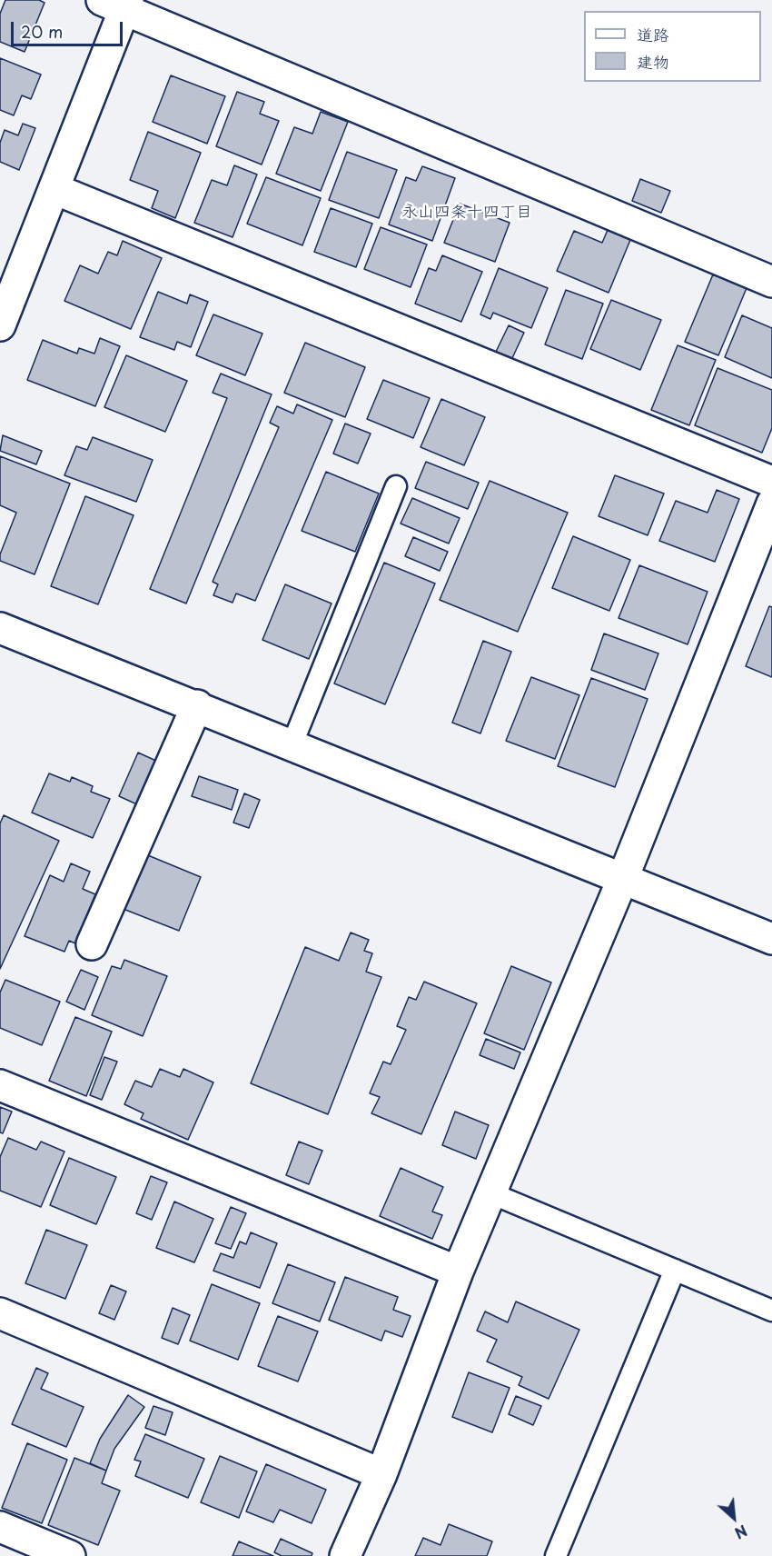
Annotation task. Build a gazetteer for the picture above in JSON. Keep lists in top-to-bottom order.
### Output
{
  "districts": ["永山四条十四丁目"],
  "legend": ["道路", "建物"],
  "scale_bar": "20 m",
  "north": "bottom right"
}
